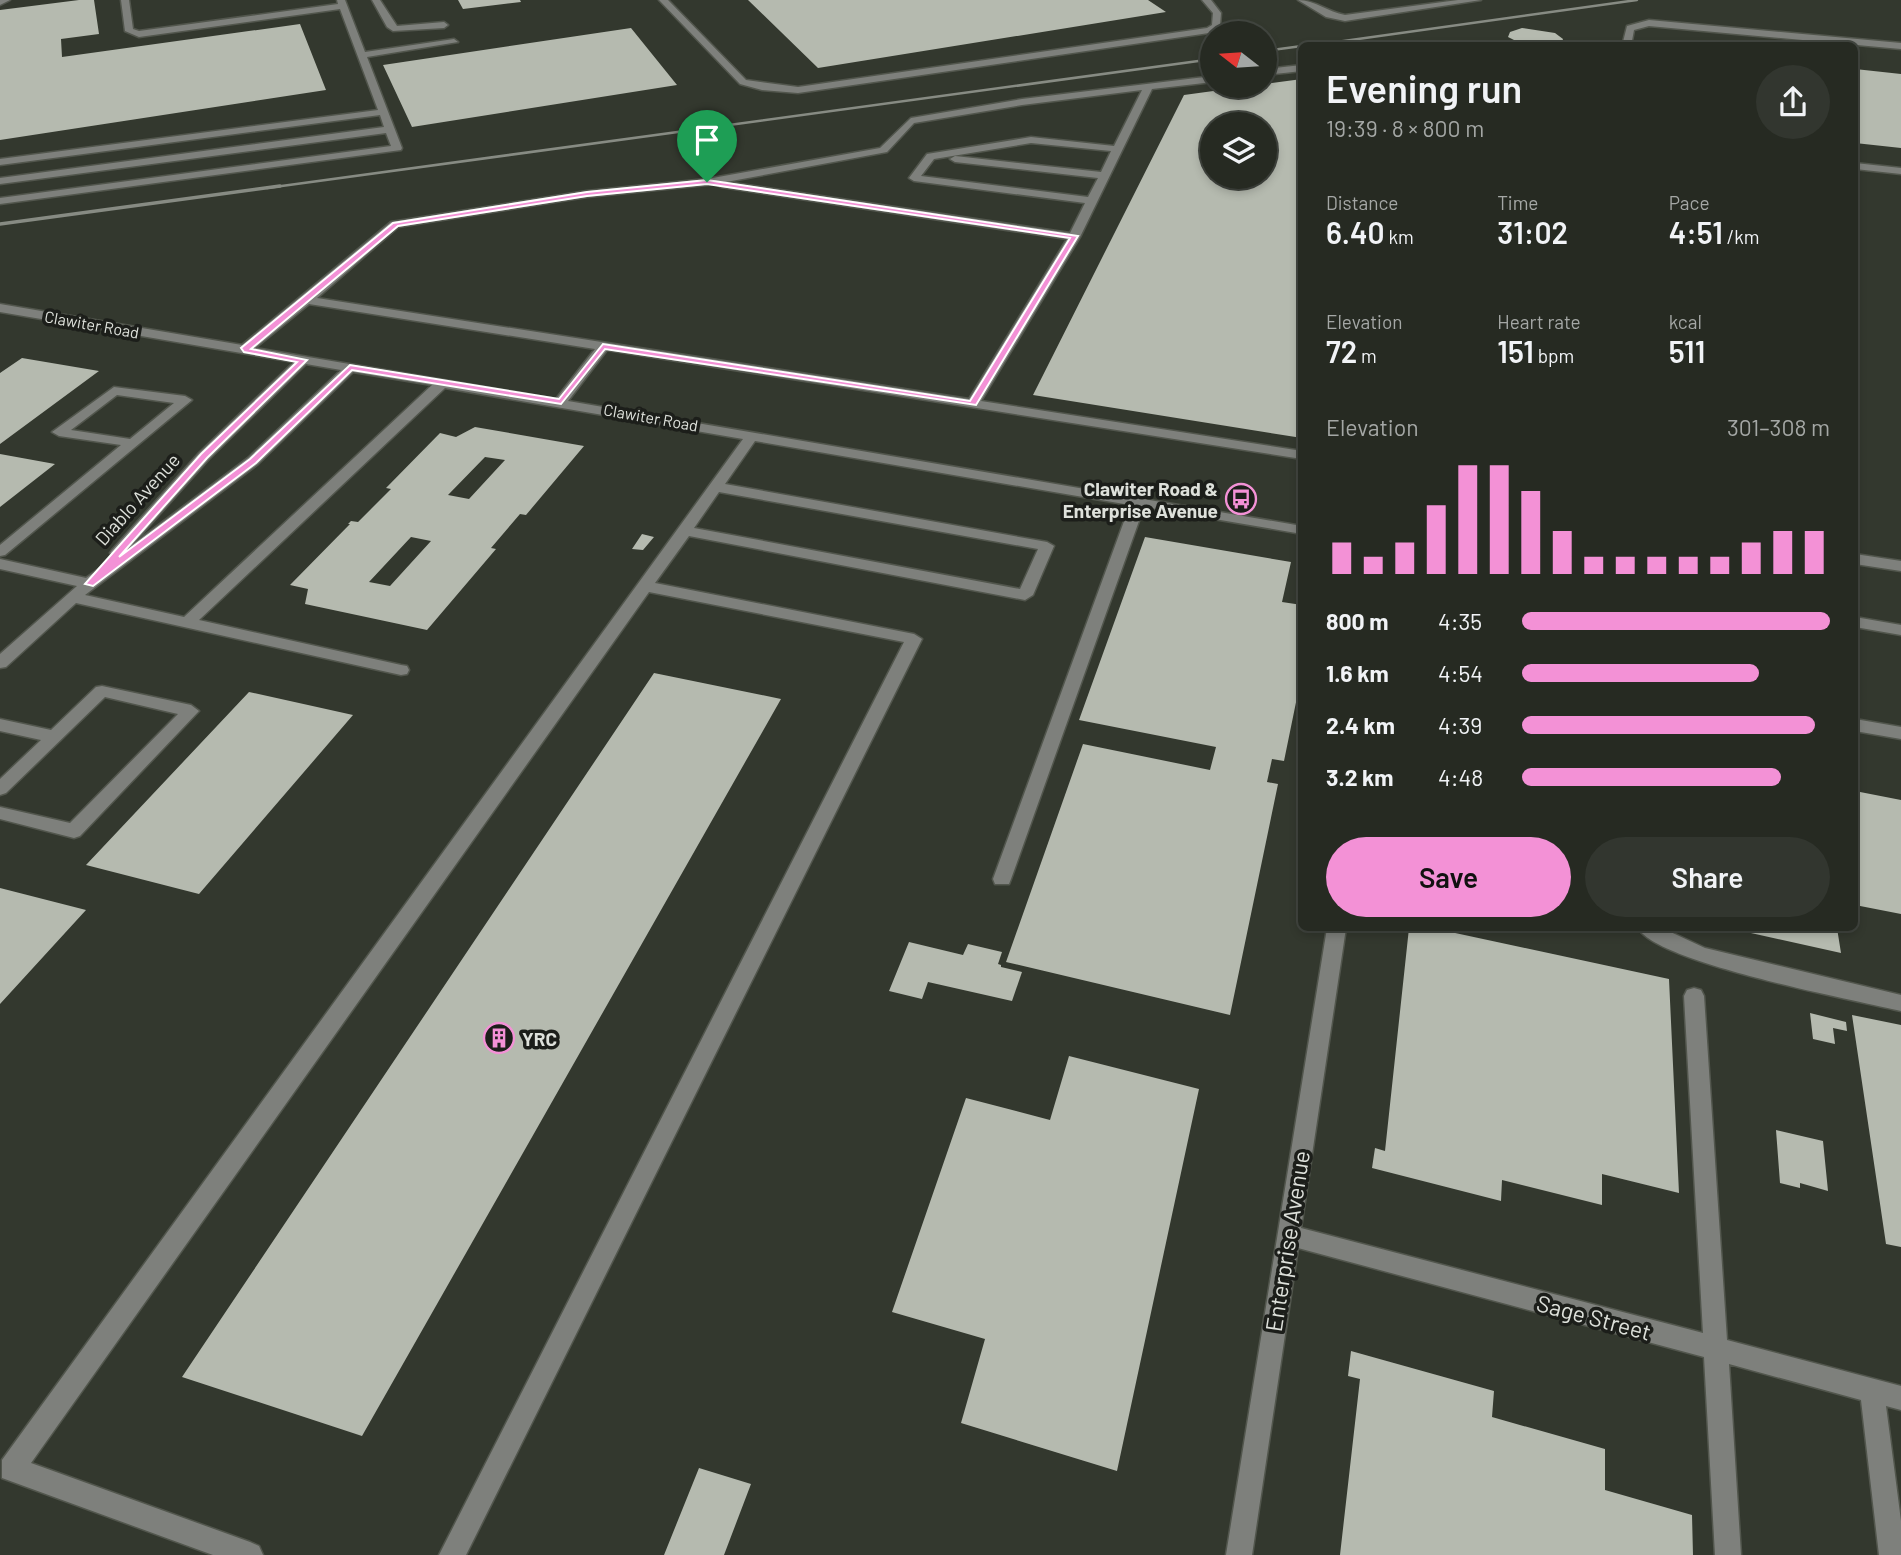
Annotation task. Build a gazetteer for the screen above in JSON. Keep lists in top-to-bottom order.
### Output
{
  "streets": {
    "street": [
      "Clawiter Road",
      "Diablo Avenue",
      "Enterprise Avenue",
      "Sage Street"
    ]
  },
  "crossings": [
    ["Clawiter Road", "Diablo Avenue"],
    ["Enterprise Avenue", "Sage Street"]
  ],
  "places": {
    "bus stop": ["Clawiter Road & Enterprise Avenue"],
    "building": ["YRC"]
  },
  "north": "left",
  "page": {
    "heading": ["Evening run", "19:39 · 8 × 800 m"],
    "stats": [
      ["Distance", "6.40 km"],
      ["Time", "31:02"],
      ["Pace", "4:51 /km"],
      ["Elevation", "72 m"],
      ["Heart rate", "151 bpm"],
      ["kcal", "511"]
    ],
    "chart": ["Elevation", "301–308 m"],
    "list": [
      {
        "name": "800 m",
        "note": "4:35"
      },
      {
        "name": "1.6 km",
        "note": "4:54"
      },
      {
        "name": "2.4 km",
        "note": "4:39"
      },
      {
        "name": "3.2 km",
        "note": "4:48"
      }
    ],
    "buttons": ["Save", "Share"]
  }
}
